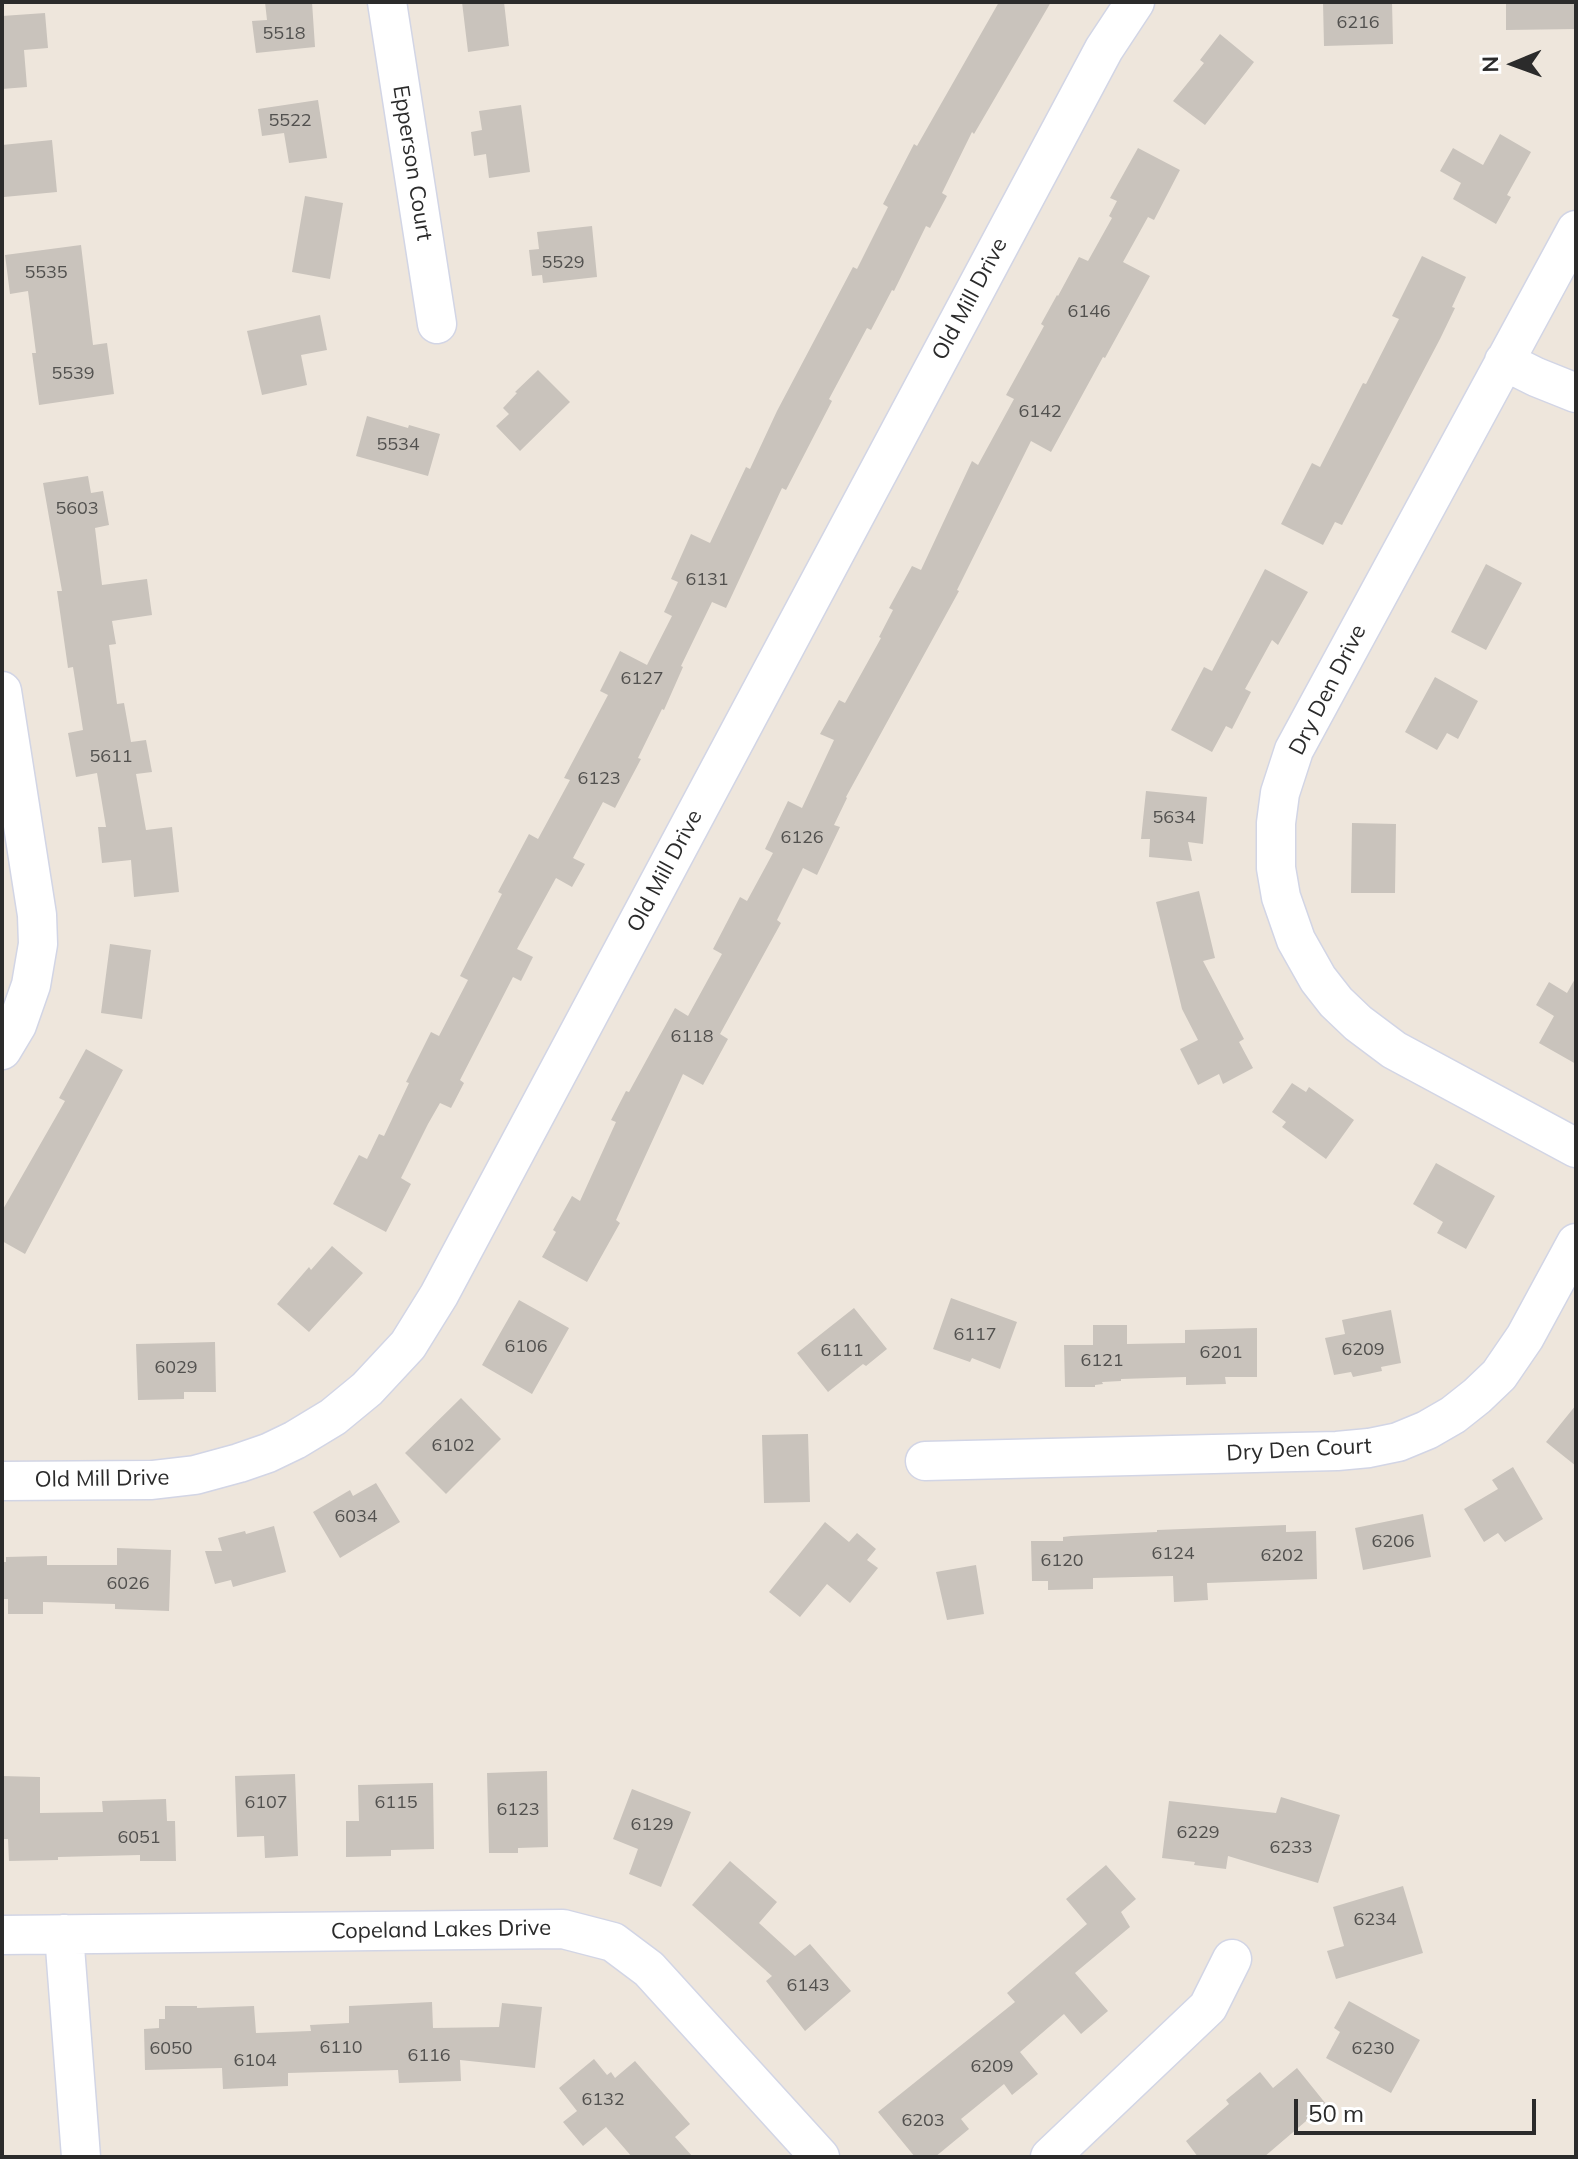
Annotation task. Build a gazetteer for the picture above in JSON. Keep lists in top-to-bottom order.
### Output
{
  "streets": {
    "street": [
      "Epperson Court",
      "Old Mill Drive",
      "Dry Den Drive",
      "Dry Den Court",
      "Copeland Lakes Drive"
    ]
  },
  "house_numbers": [
    "6216",
    "5518",
    "5522",
    "5529",
    "5535",
    "6146",
    "5539",
    "6142",
    "5534",
    "5603",
    "6131",
    "6127",
    "5611",
    "6123",
    "5634",
    "6126",
    "6118",
    "6117",
    "6106",
    "6209",
    "6111",
    "6201",
    "6121",
    "6029",
    "6102",
    "6034",
    "6206",
    "6124",
    "6202",
    "6120",
    "6026",
    "6107",
    "6115",
    "6123",
    "6129",
    "6229",
    "6051",
    "6233",
    "6234",
    "6143",
    "6110",
    "6050",
    "6230",
    "6116",
    "6104",
    "6209",
    "6132",
    "6203"
  ],
  "scale_bar": "50 m",
  "north": "left"
}
